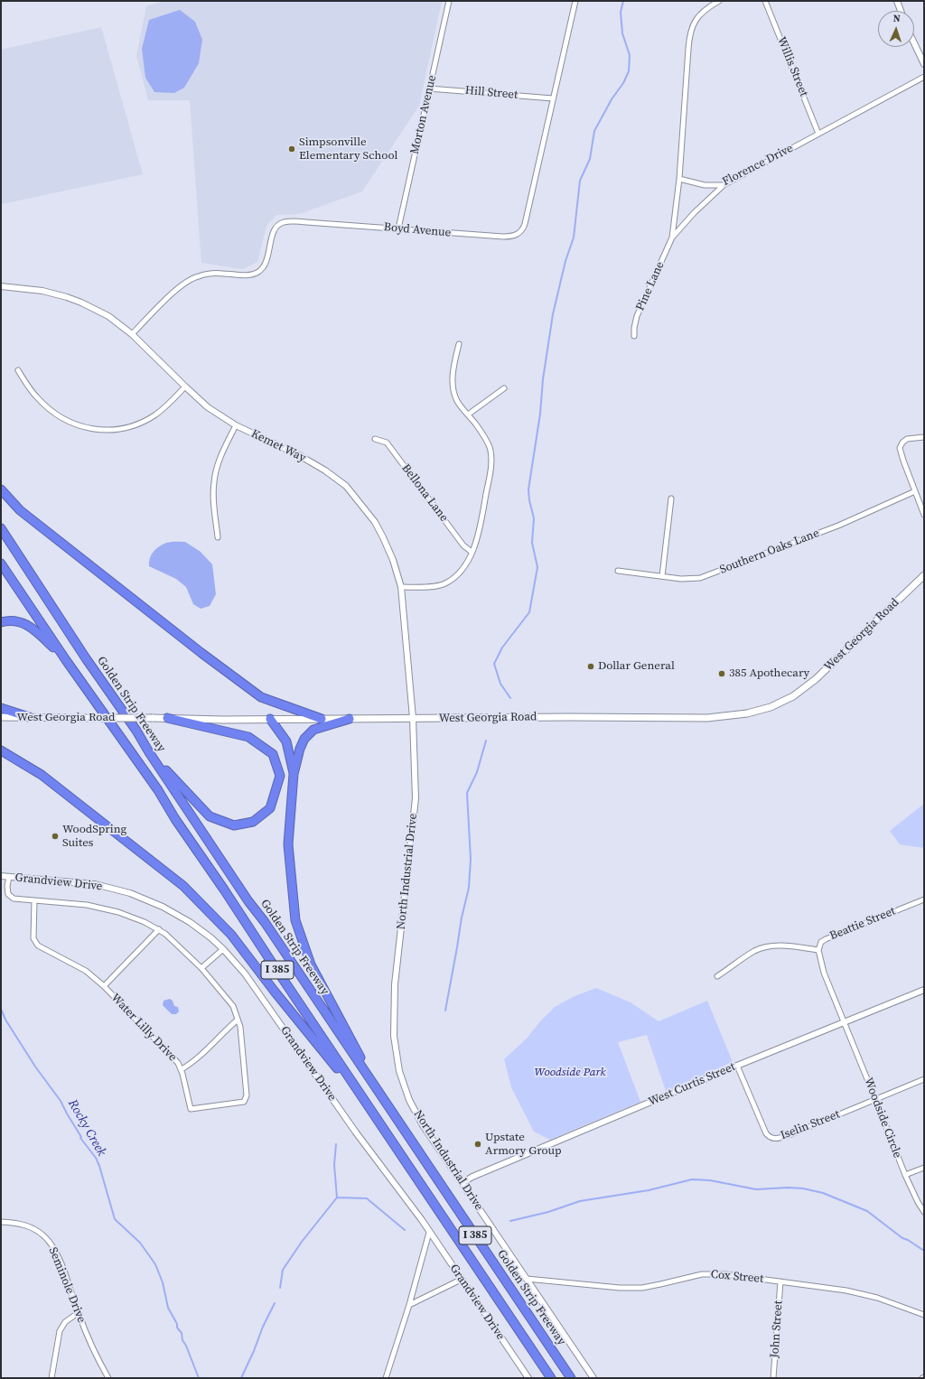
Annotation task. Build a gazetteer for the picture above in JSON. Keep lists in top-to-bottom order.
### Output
{
  "streets": {
    "highway": ["Golden Strip Freeway", "I 385"],
    "main road": ["West Georgia Road"],
    "street": [
      "Willis Street",
      "Hill Street",
      "Morton Avenue",
      "Florence Drive",
      "Boyd Avenue",
      "Pine Lane",
      "Kemet Way",
      "Bellona Lane",
      "Southern Oaks Lane",
      "North Industrial Drive",
      "Grandview Drive",
      "Beattie Street",
      "Water Lilly Drive",
      "West Curtis Street",
      "Woodside Circle",
      "Iselin Street",
      "Cox Street",
      "Seminole Drive",
      "John Street"
    ]
  },
  "crossings": [
    ["Willis Street", "Florence Drive"],
    ["Hill Street", "Morton Avenue"],
    ["Hill Street", "Boyd Avenue"],
    ["Morton Avenue", "Boyd Avenue"],
    ["Florence Drive", "Pine Lane"],
    ["Boyd Avenue", "Kemet Way"],
    ["Kemet Way", "West Georgia Road"],
    ["Kemet Way", "North Industrial Drive"],
    ["West Georgia Road", "North Industrial Drive"],
    ["North Industrial Drive", "West Curtis Street"],
    ["North Industrial Drive", "Cox Street"],
    ["Grandview Drive", "Water Lilly Drive"],
    ["Beattie Street", "West Curtis Street"],
    ["Beattie Street", "Woodside Circle"],
    ["West Curtis Street", "Woodside Circle"],
    ["West Curtis Street", "Iselin Street"],
    ["Woodside Circle", "Iselin Street"],
    ["Cox Street", "John Street"]
  ],
  "water": ["Rocky Creek"],
  "parks": ["Woodside Park"],
  "places": [
    "Simpsonville Elementary School",
    "Dollar General",
    "385 Apothecary",
    "WoodSpring Suites",
    "Upstate Armory Group"
  ],
  "north": "top"
}
